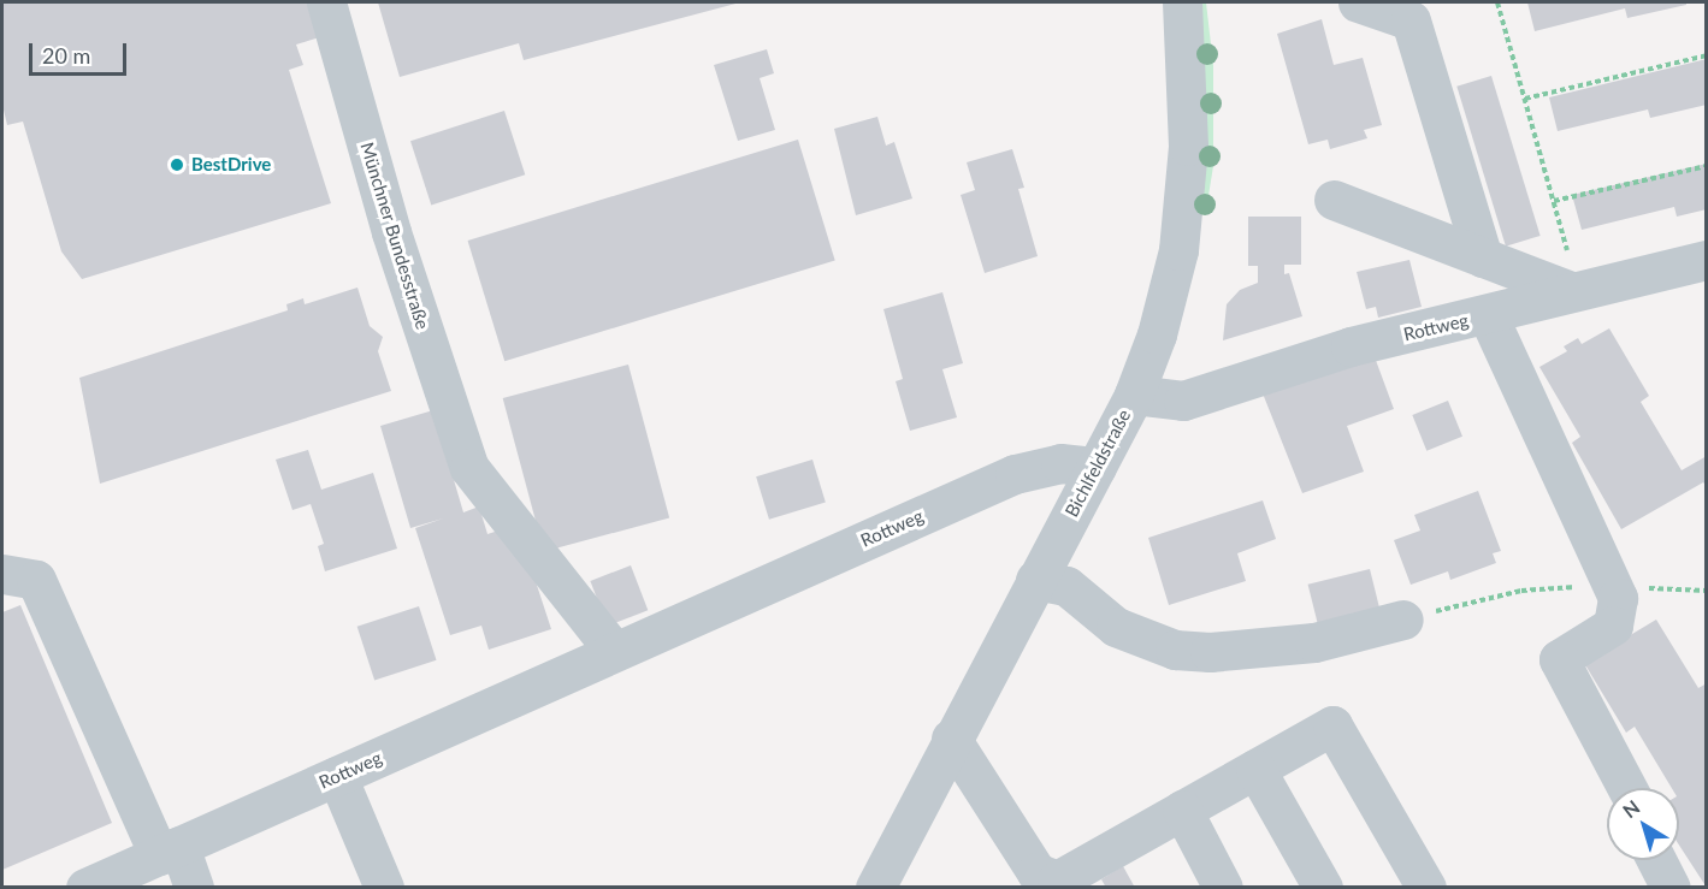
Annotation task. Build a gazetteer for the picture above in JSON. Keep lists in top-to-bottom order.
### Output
{
  "streets": {
    "street": ["Münchner Bundesstraße", "Rottweg", "Bichlfeldstraße"]
  },
  "crossings": [
    ["Münchner Bundesstraße", "Rottweg"],
    ["Rottweg", "Bichlfeldstraße"]
  ],
  "places": ["BestDrive"],
  "scale_bar": "20 m",
  "north": "top left"
}
